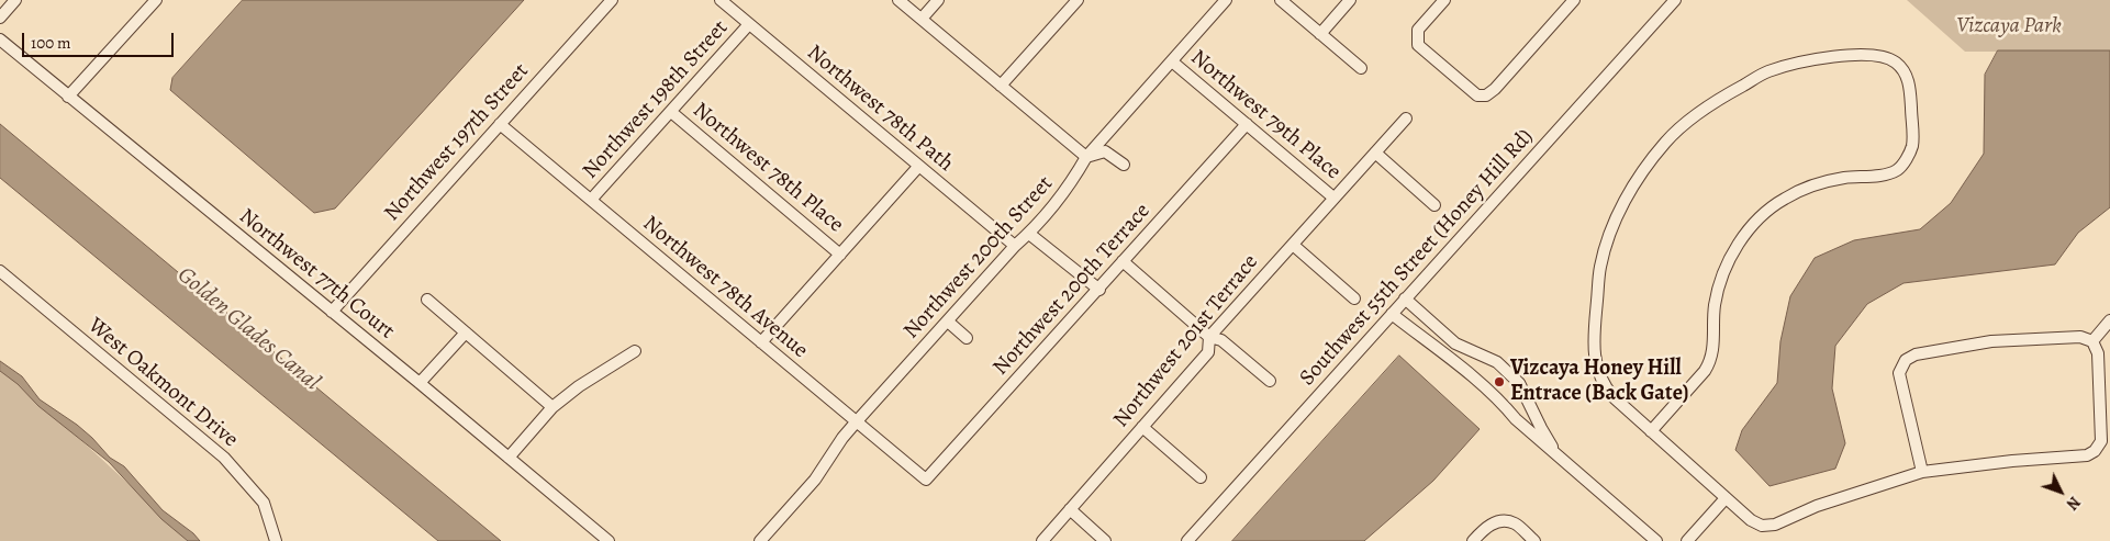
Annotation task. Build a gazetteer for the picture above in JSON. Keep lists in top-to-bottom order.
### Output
{
  "streets": {
    "street": [
      "Northwest 198th Street",
      "Northwest 78th Path",
      "Northwest 79th Place",
      "Northwest 197th Street",
      "Northwest 78th Place",
      "Northwest 200th Street",
      "Southwest 55th Street (Honey Hill Rd)",
      "Northwest 77th Court",
      "Northwest 78th Avenue",
      "Northwest 200th Terrace",
      "Northwest 201st Terrace",
      "West Oakmont Drive"
    ]
  },
  "crossings": [
    ["Northwest 198th Street", "Northwest 78th Path"],
    ["Northwest 198th Street", "Northwest 78th Place"],
    ["Northwest 198th Street", "Northwest 78th Avenue"],
    ["Northwest 78th Path", "Northwest 200th Street"],
    ["Northwest 79th Place", "Northwest 200th Street"],
    ["Northwest 79th Place", "Northwest 200th Terrace"],
    ["Northwest 79th Place", "Northwest 201st Terrace"],
    ["Northwest 197th Street", "Northwest 77th Court"],
    ["Northwest 197th Street", "Northwest 78th Avenue"],
    ["Northwest 200th Street", "Northwest 78th Avenue"],
    ["Northwest 78th Avenue", "Northwest 200th Terrace"]
  ],
  "water": ["Golden Glades Canal"],
  "parks": ["Vizcaya Park"],
  "places": ["Vizcaya Honey Hill Entrace (Back Gate)"],
  "scale_bar": "100 m",
  "north": "bottom right"
}
